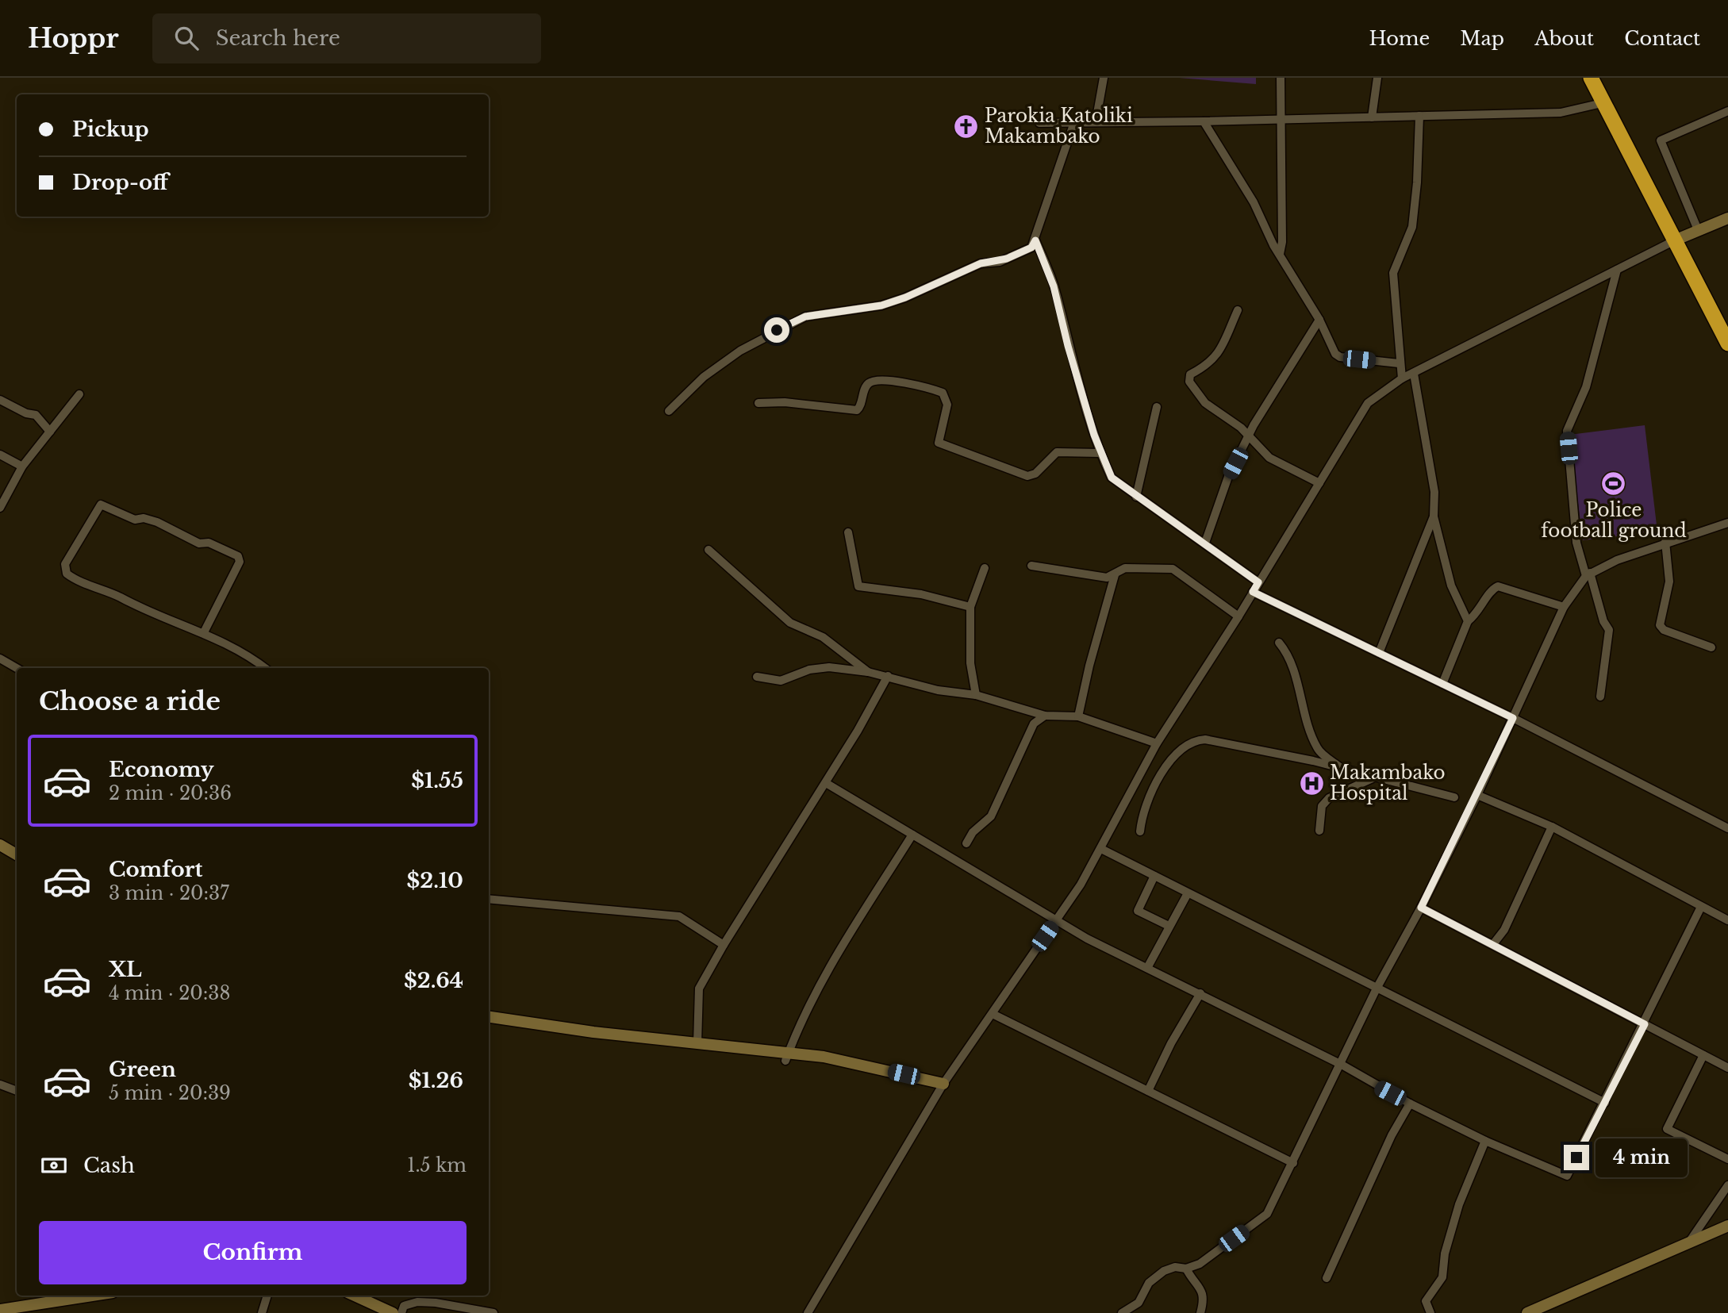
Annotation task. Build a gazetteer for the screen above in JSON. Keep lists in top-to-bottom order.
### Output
{
  "places": {
    "church": ["Parokia Katoliki Makambako"],
    "sports": ["Police football ground"],
    "hospital": ["Makambako Hospital"]
  },
  "page": {
    "header": "Hoppr",
    "search": "Search here",
    "nav": [
      "Home",
      "Map",
      "About",
      "Contact"
    ],
    "banner": ["Pickup", "Drop-off"],
    "heading": "Choose a ride",
    "list": [
      {
        "name": "Economy",
        "note": "2 min · 20:36",
        "value": "$1.55"
      },
      {
        "name": "Comfort",
        "note": "3 min · 20:37",
        "value": "$2.10"
      },
      {
        "name": "XL",
        "note": "4 min · 20:38",
        "value": "$2.64"
      },
      {
        "name": "Green",
        "note": "5 min · 20:39",
        "value": "$1.26"
      }
    ],
    "pay": ["Cash", "1.5 km"],
    "bubble": "4 min",
    "buttons": "Confirm"
  }
}
